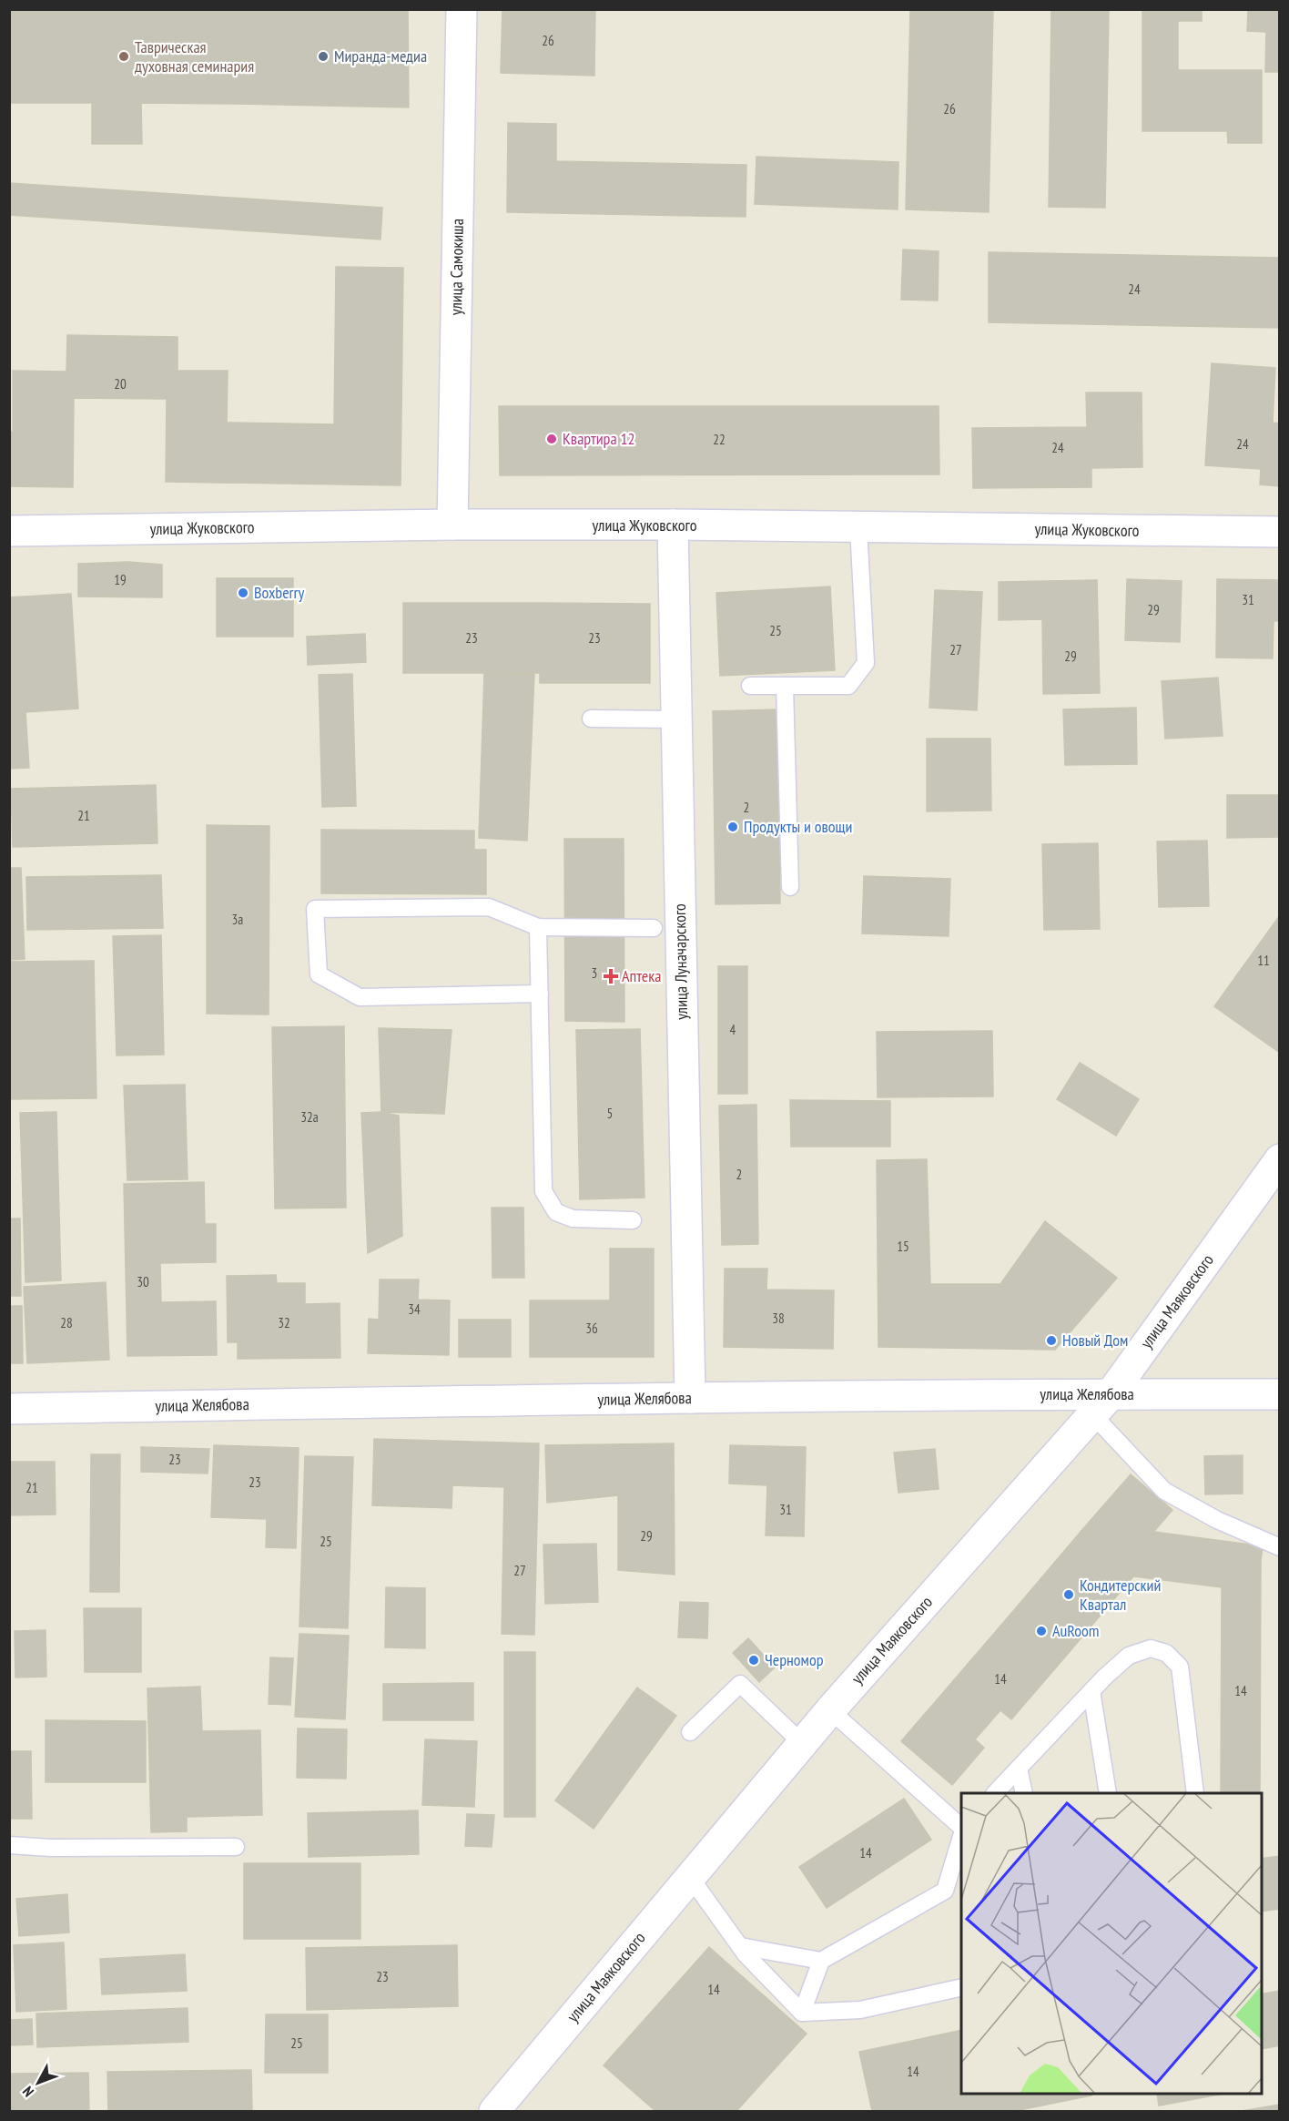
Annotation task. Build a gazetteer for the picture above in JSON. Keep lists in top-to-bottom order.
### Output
{
  "streets": {
    "main road": [
      "улица Самокиша",
      "улица Жуковского",
      "улица Луначарского",
      "улица Маяковского",
      "улица Желябова"
    ]
  },
  "crossings": [
    ["улица Самокиша", "улица Жуковского"],
    ["улица Жуковского", "улица Луначарского"],
    ["улица Луначарского", "улица Желябова"],
    ["улица Маяковского", "улица Желябова"]
  ],
  "places": {
    "other": [
      "Таврическая духовная семинария",
      "Миранда-медиа",
      "Квартира 12",
      "Boxberry",
      "Продукты и овощи",
      "Новый Дом",
      "Кондитерский Квартал",
      "AuRoom",
      "Черномор"
    ],
    "health": ["Аптека"]
  },
  "house_numbers": [
    "26",
    "26",
    "24",
    "20",
    "22",
    "24",
    "24",
    "19",
    "31",
    "29",
    "25",
    "23",
    "23",
    "27",
    "29",
    "2",
    "21",
    "3а",
    "11",
    "3",
    "4",
    "5",
    "32а",
    "2",
    "15",
    "30",
    "34",
    "38",
    "28",
    "32",
    "36",
    "23",
    "23",
    "21",
    "31",
    "29",
    "25",
    "27",
    "14",
    "14",
    "14",
    "23",
    "14",
    "25",
    "14"
  ],
  "north": "bottom left"
}
